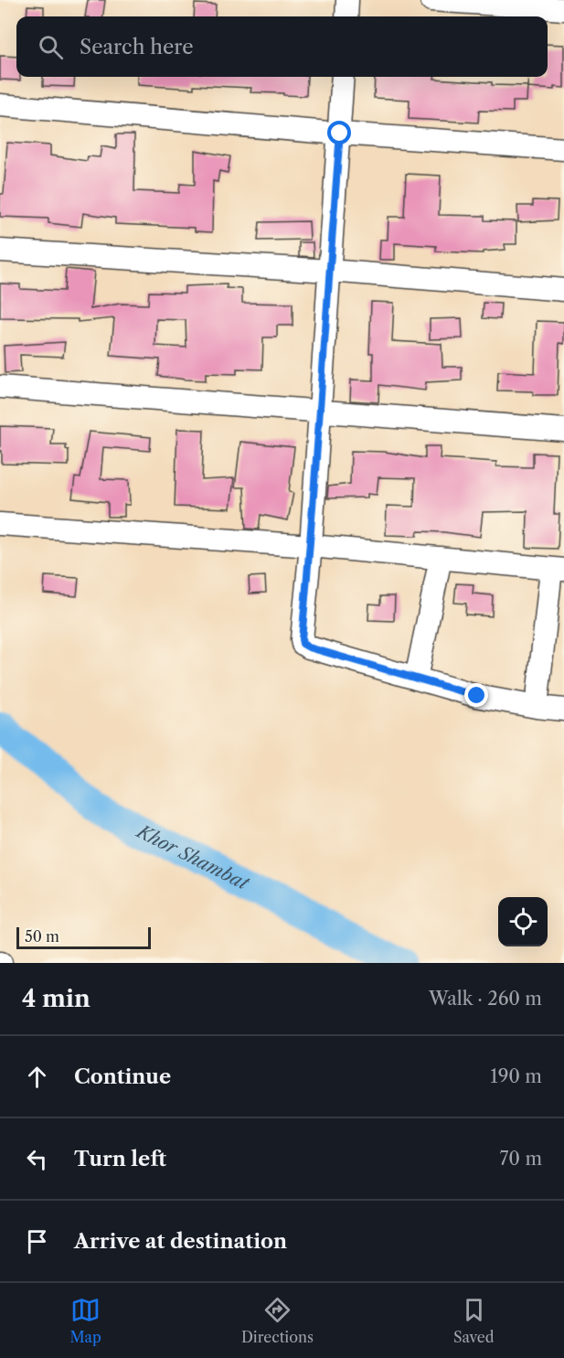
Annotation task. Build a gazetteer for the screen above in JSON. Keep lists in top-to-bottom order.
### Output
{
  "water": ["Khor Shambat"],
  "scale_bar": "50 m",
  "page": {
    "search": "Search here",
    "scale": "50 m",
    "heading": ["4 min", "Walk · 260 m"],
    "list": [
      ["Continue", "190 m"],
      ["Turn left", "70 m"],
      "Arrive at destination"
    ],
    "nav": ["Map", "Directions", "Saved"]
  }
}
